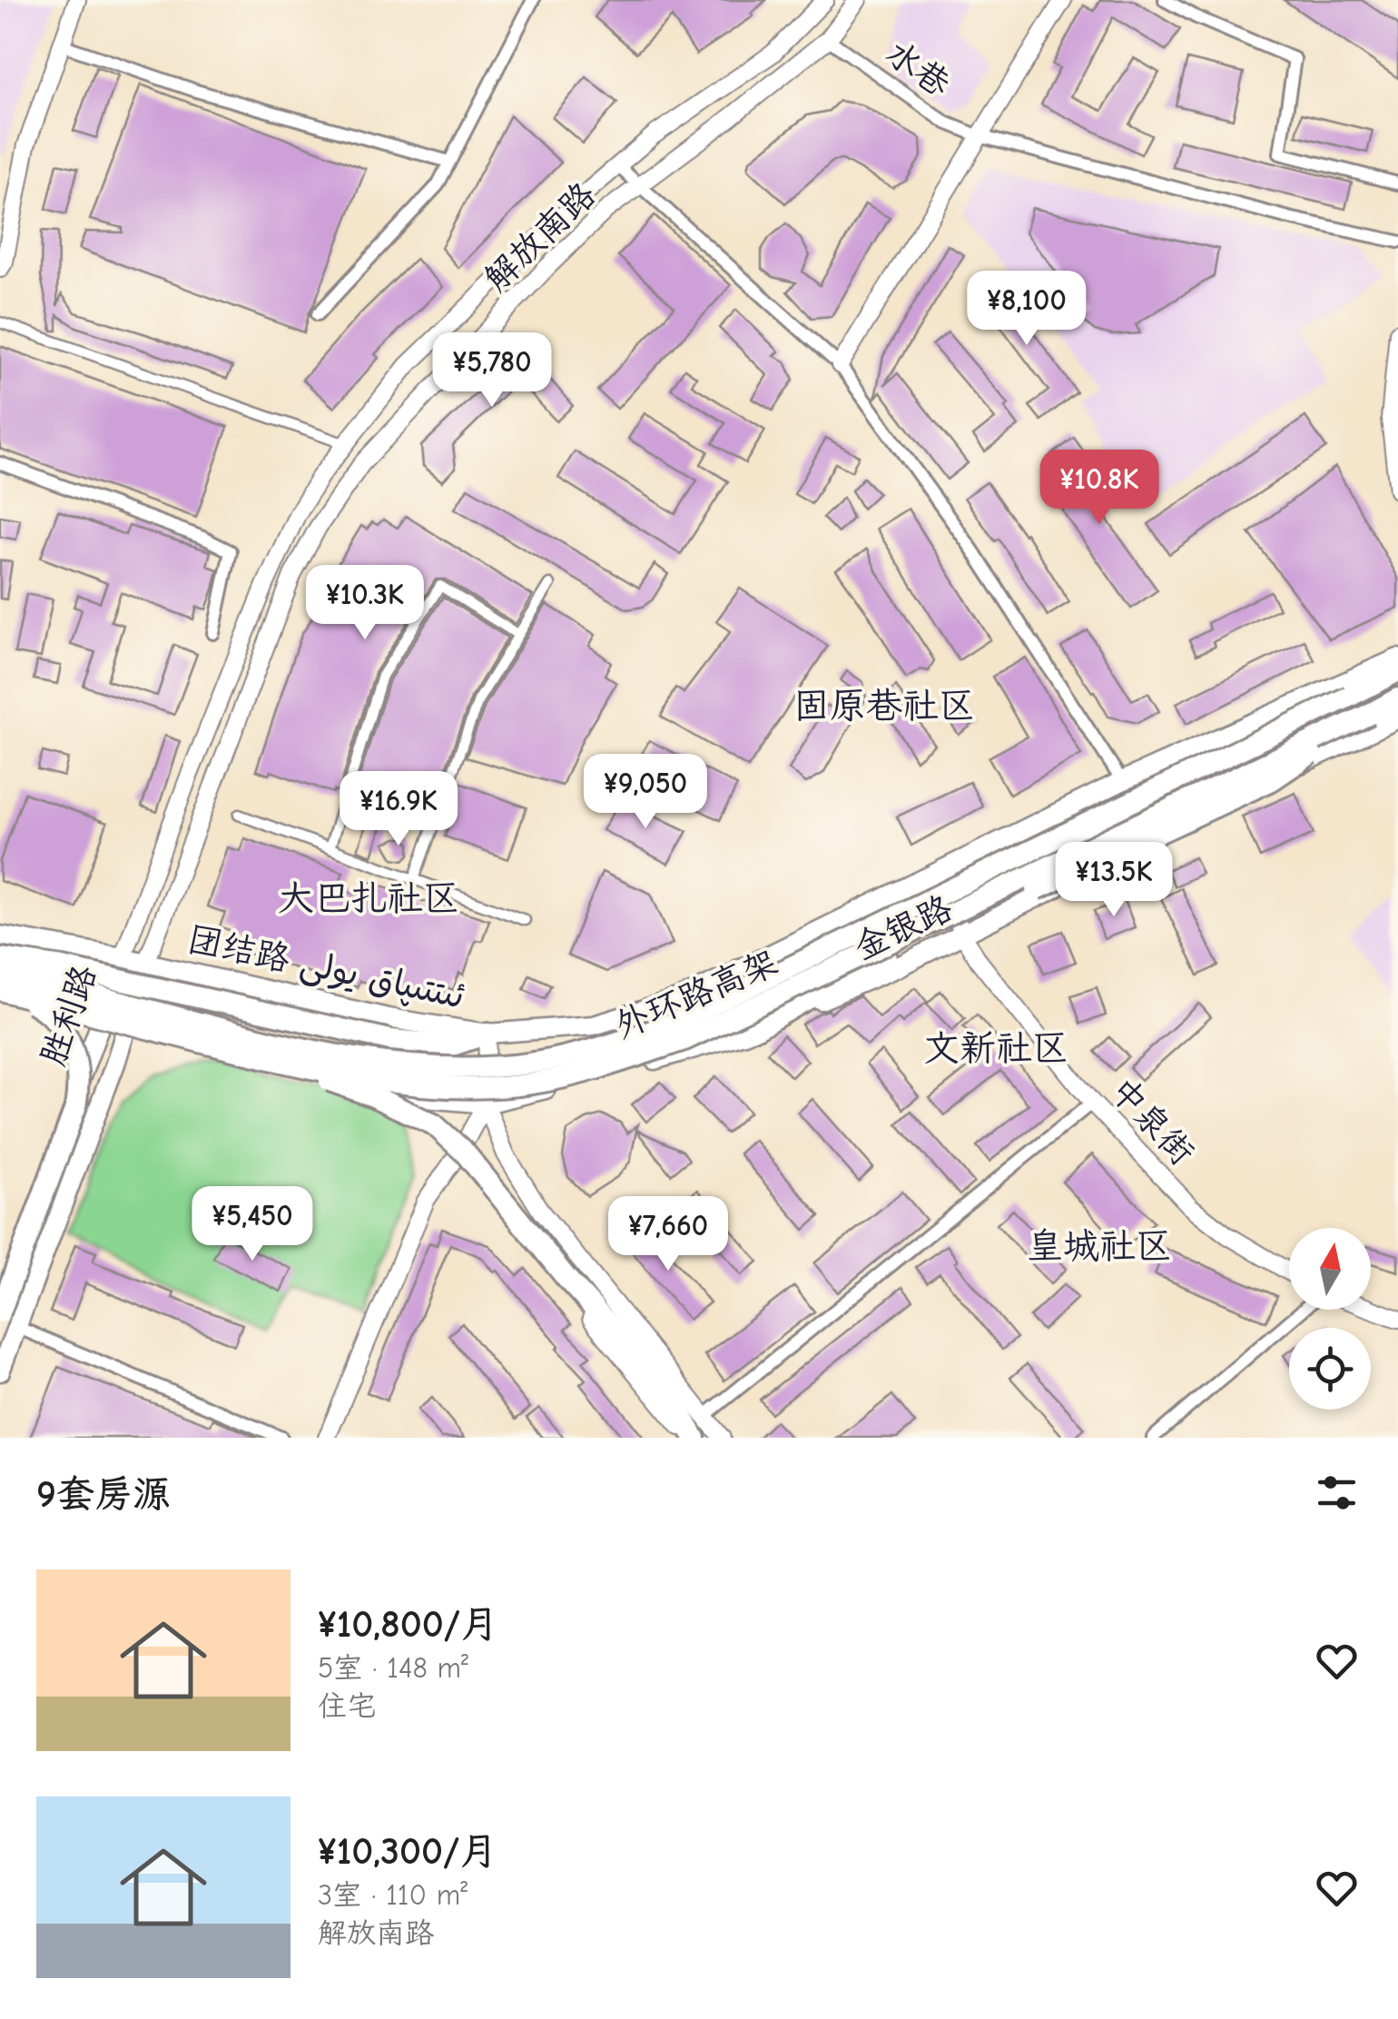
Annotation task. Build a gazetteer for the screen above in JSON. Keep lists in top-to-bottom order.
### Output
{
  "streets": {
    "highway": ["外环路高架"],
    "main road": [
      "解放南路",
      "金银路",
      "团结路 ئىتتىپاق يولى",
      "胜利路",
      "中泉街"
    ],
    "street": ["水巷"]
  },
  "crossings": [
    ["水巷", "解放南路"],
    ["解放南路", "团结路 ئىتتىپاق يولى"],
    ["金银路", "团结路 ئىتتىپاق يولى"],
    ["金银路", "中泉街"],
    ["团结路 ئىتتىپاق يولى", "胜利路"]
  ],
  "districts": [
    "固原巷社区",
    "大巴扎社区",
    "文新社区",
    "皇城社区"
  ],
  "north": "top",
  "page": {
    "price": [
      "¥8,100",
      "¥5,780",
      "¥10.8K",
      "¥10.3K",
      "¥9,050",
      "¥16.9K",
      "¥13.5K",
      "¥5,450",
      "¥7,660"
    ],
    "heading": "9套房源",
    "list": [
      {
        "name": "¥10,800/月",
        "note": "5室 · 148 m² · 住宅"
      },
      {
        "name": "¥10,300/月",
        "note": "3室 · 110 m² · 解放南路"
      }
    ]
  }
}
